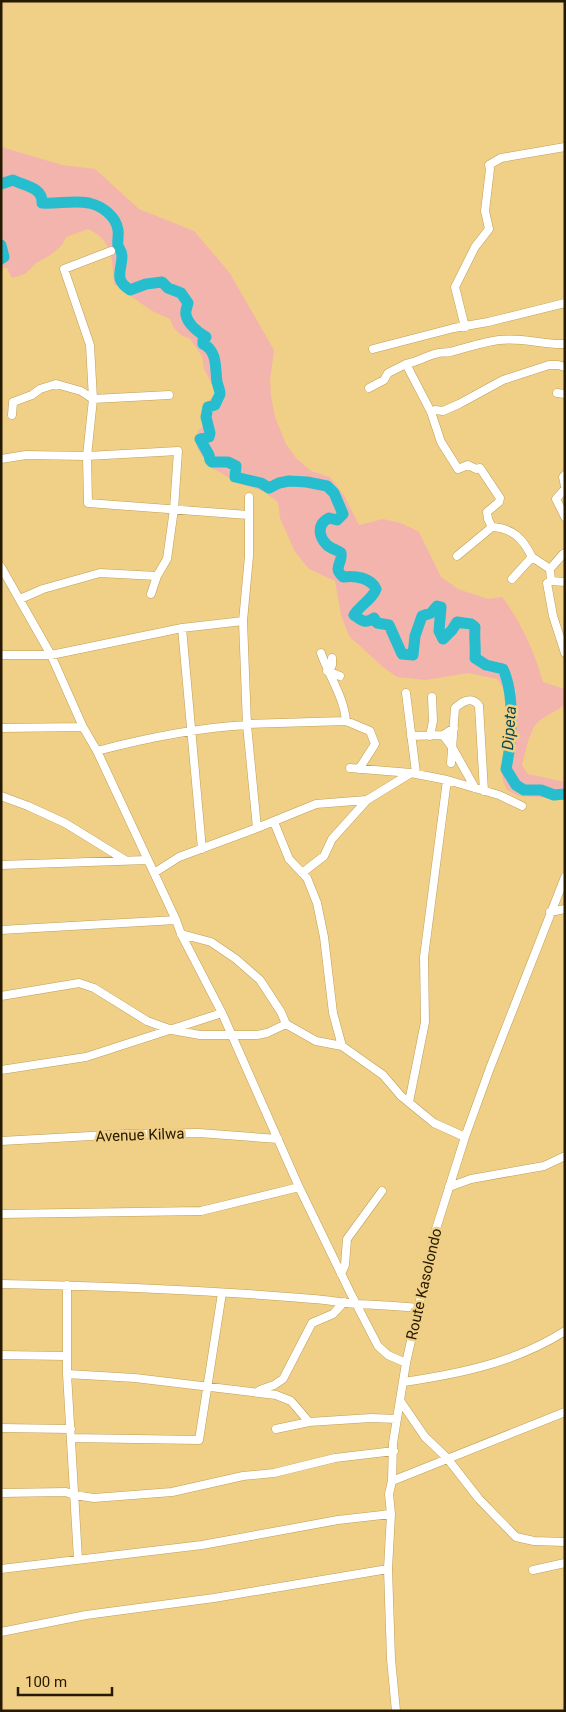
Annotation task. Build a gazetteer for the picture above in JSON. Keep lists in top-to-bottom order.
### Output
{
  "streets": {
    "street": ["Avenue Kilwa", "Route Kasolondo"]
  },
  "water": ["Dipeta"],
  "scale_bar": "100 m"
}
